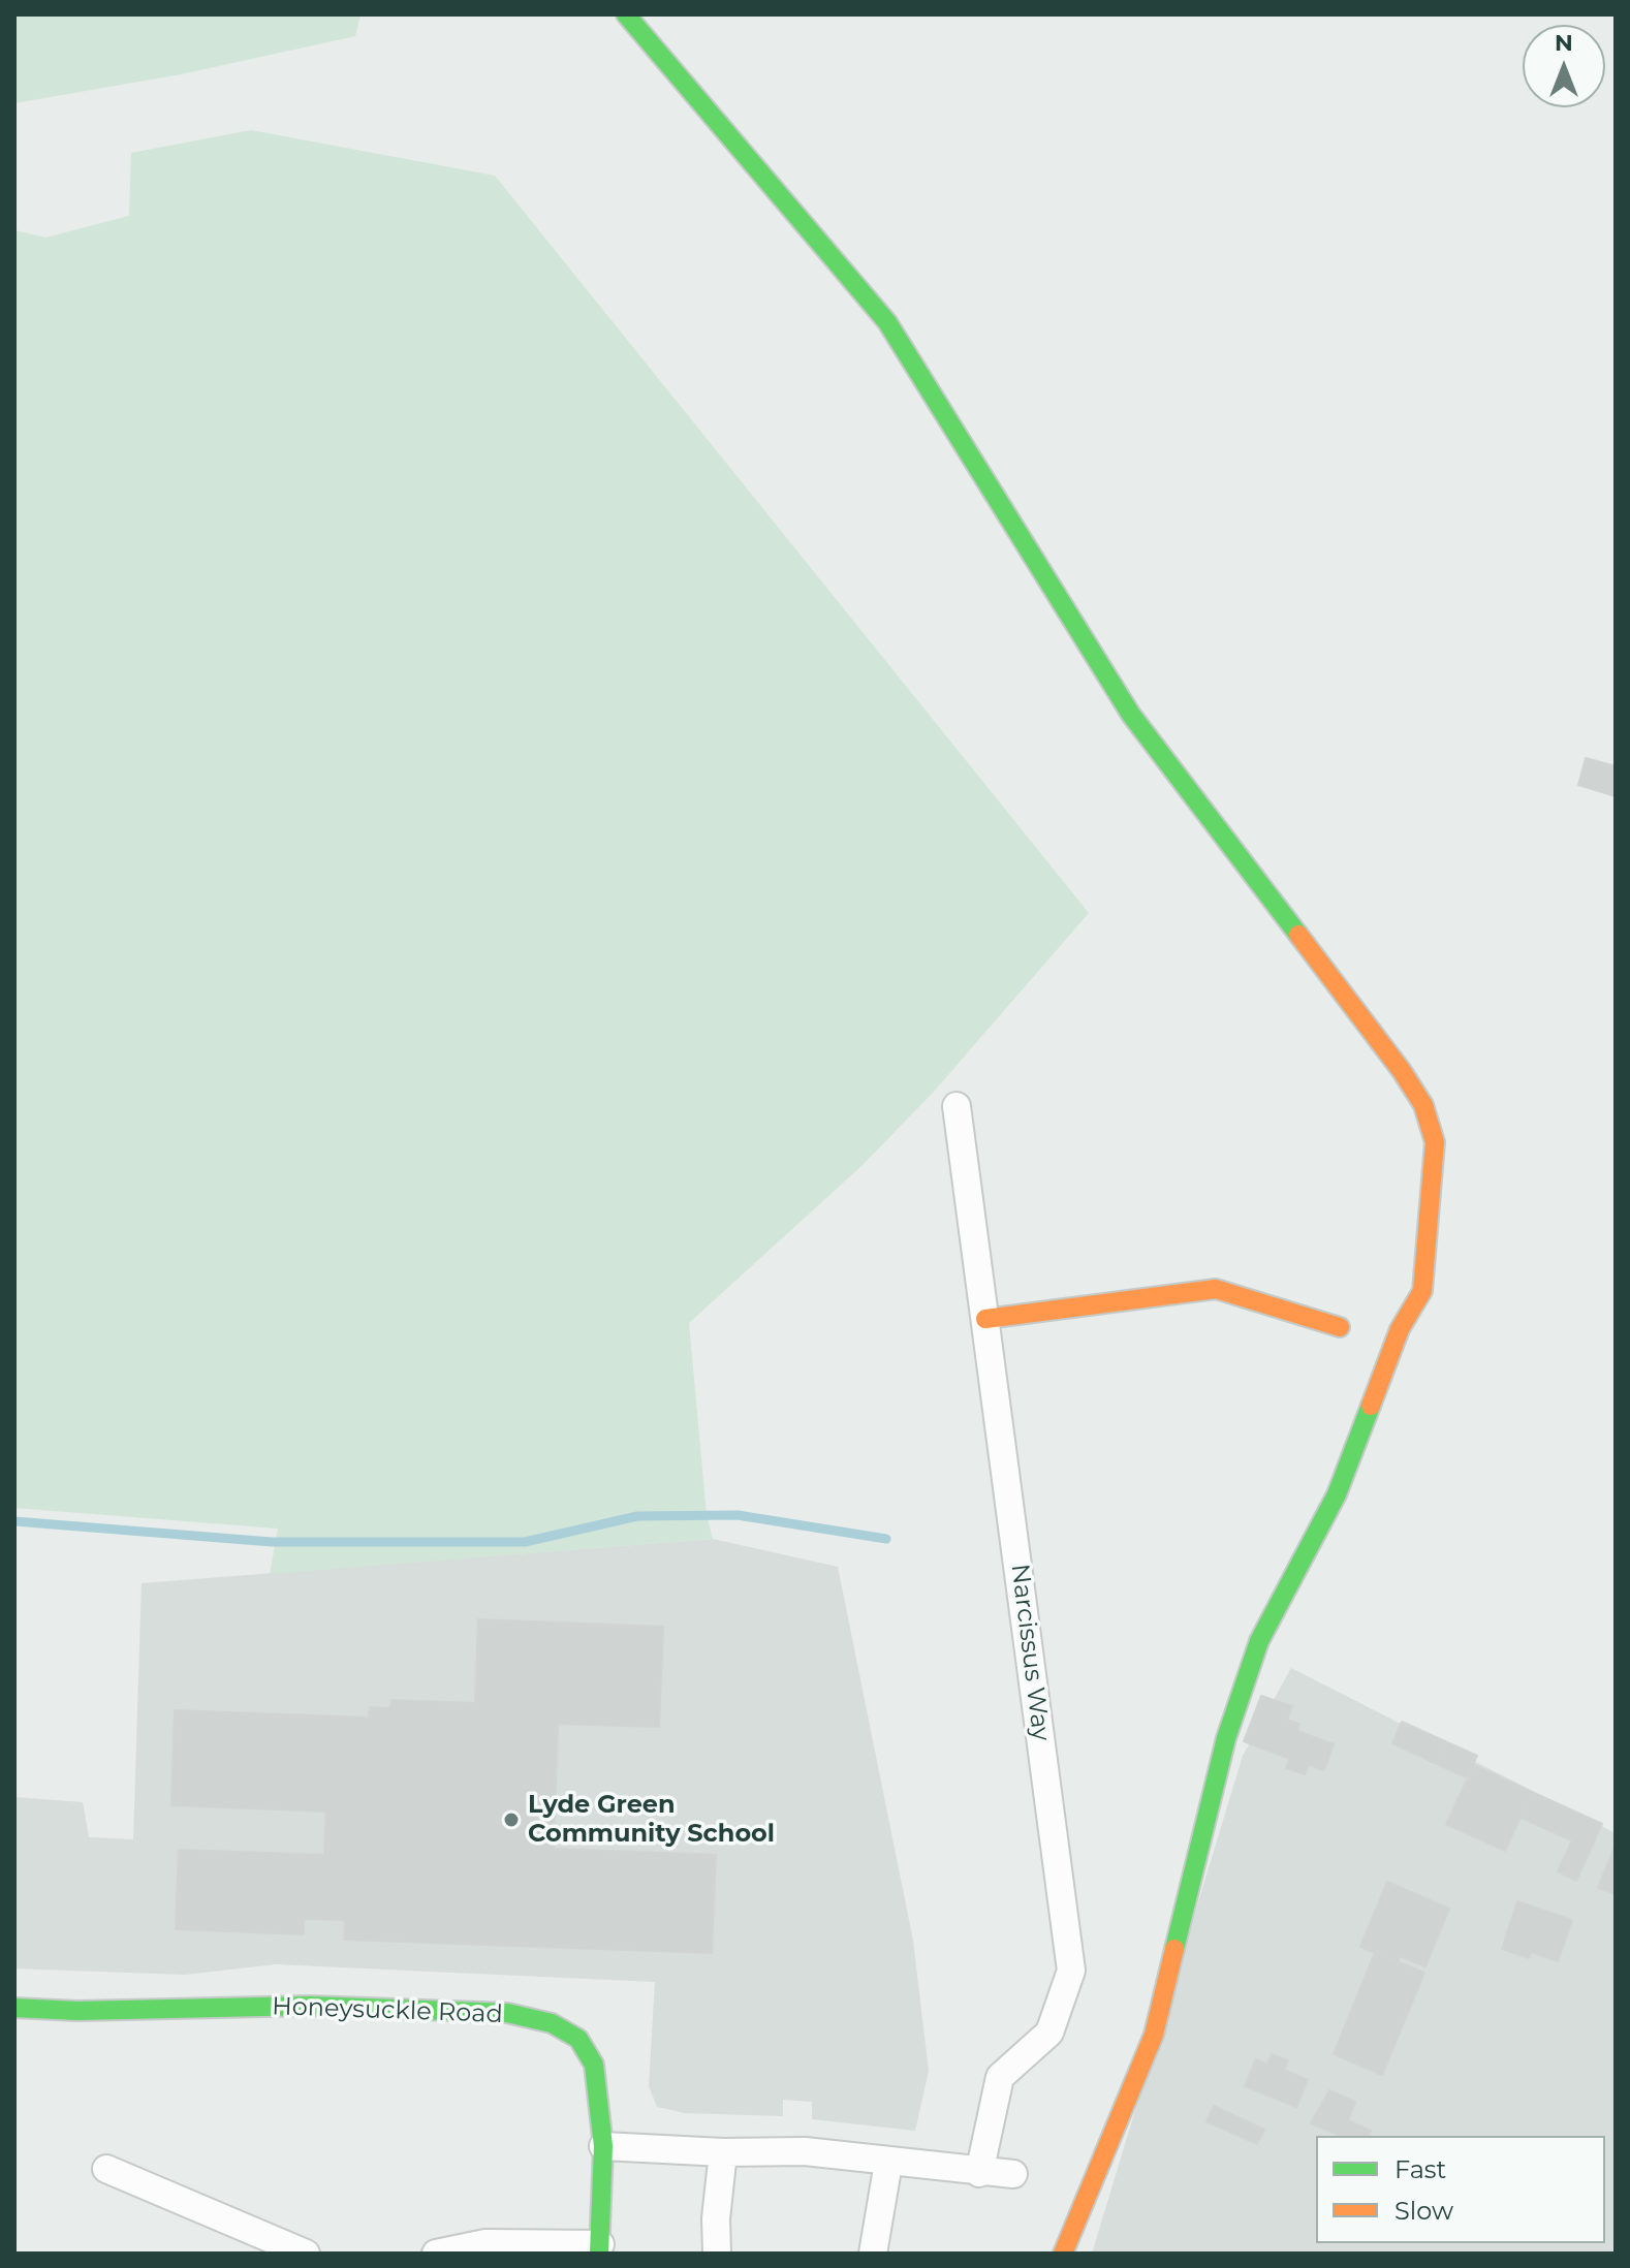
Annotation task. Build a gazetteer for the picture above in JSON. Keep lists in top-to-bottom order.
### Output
{
  "streets": {
    "street": ["Narcissus Way", "Honeysuckle Road"]
  },
  "places": ["Lyde Green Community School"],
  "legend": ["Fast", "Slow"],
  "north": "top"
}
